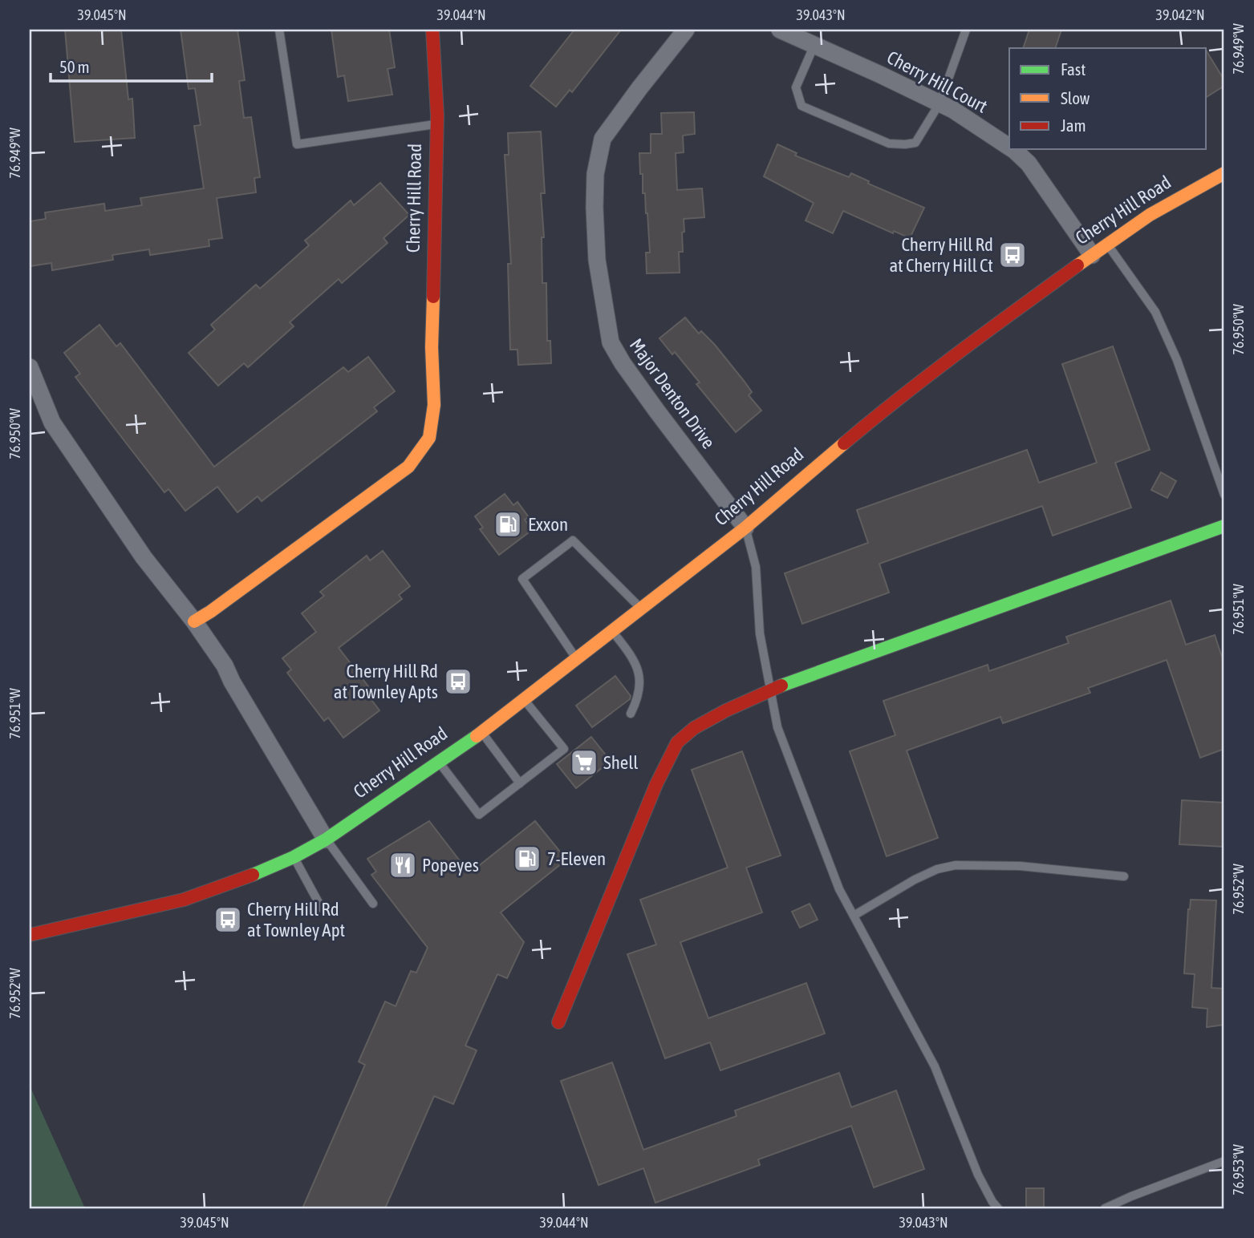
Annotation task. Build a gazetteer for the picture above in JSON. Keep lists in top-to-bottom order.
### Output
{
  "streets": {
    "street": ["Cherry Hill Court", "Cherry Hill Road", "Major Denton Drive"]
  },
  "crossings": [
    ["Cherry Hill Court", "Cherry Hill Road"],
    ["Cherry Hill Road", "Major Denton Drive"]
  ],
  "places": {
    "bus stop": ["Cherry Hill Rd at Cherry Hill Ct", "Cherry Hill Rd at Townley Apts", "Cherry Hill Rd at Townley Apt"],
    "fuel station": ["Exxon", "7-Eleven"],
    "supermarket": ["Shell"],
    "restaurant": ["Popeyes"]
  },
  "legend": ["Fast", "Slow", "Jam"],
  "scale_bar": "50 m",
  "coordinates": [
    "39.045°N",
    "39.044°N",
    "39.043°N",
    "39.042°N",
    "76.949°W",
    "76.950°W",
    "76.951°W",
    "76.952°W",
    "76.953°W"
  ]
}
